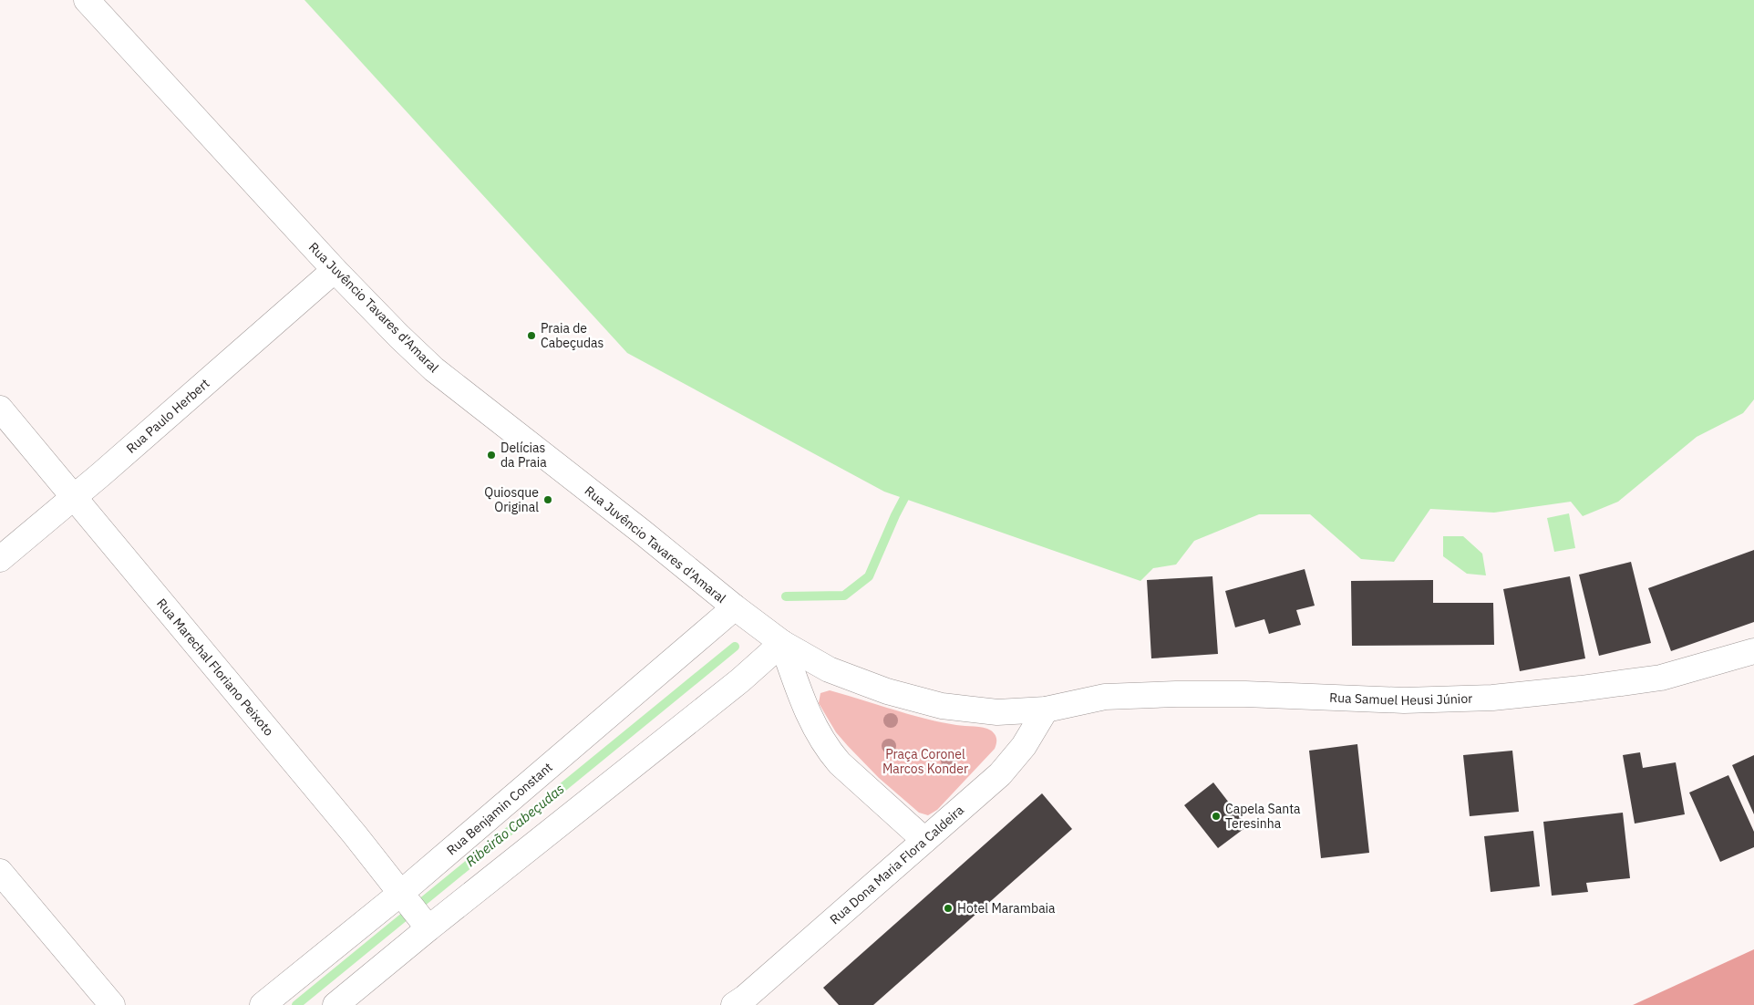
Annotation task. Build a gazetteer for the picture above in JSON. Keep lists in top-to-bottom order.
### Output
{
  "streets": {
    "street": [
      "Rua Juvêncio Tavares d'Amaral",
      "Rua Paulo Herbert",
      "Rua Marechal Floriano Peixoto",
      "Rua Samuel Heusi Júnior",
      "Rua Benjamin Constant",
      "Rua Dona Maria Flora Caldeira"
    ]
  },
  "crossings": [
    ["Rua Juvêncio Tavares d'Amaral", "Rua Paulo Herbert"],
    ["Rua Juvêncio Tavares d'Amaral", "Rua Samuel Heusi Júnior"],
    ["Rua Juvêncio Tavares d'Amaral", "Rua Benjamin Constant"],
    ["Rua Juvêncio Tavares d'Amaral", "Rua Dona Maria Flora Caldeira"],
    ["Rua Paulo Herbert", "Rua Marechal Floriano Peixoto"],
    ["Rua Marechal Floriano Peixoto", "Rua Benjamin Constant"],
    ["Rua Samuel Heusi Júnior", "Rua Dona Maria Flora Caldeira"]
  ],
  "water": ["Ribeirão Cabeçudas"],
  "parks": ["Praça Coronel Marcos Konder"],
  "places": [
    "Praia de Cabeçudas",
    "Delícias da Praia",
    "Quiosque Original",
    "Capela Santa Teresinha",
    "Hotel Marambaia"
  ]
}
